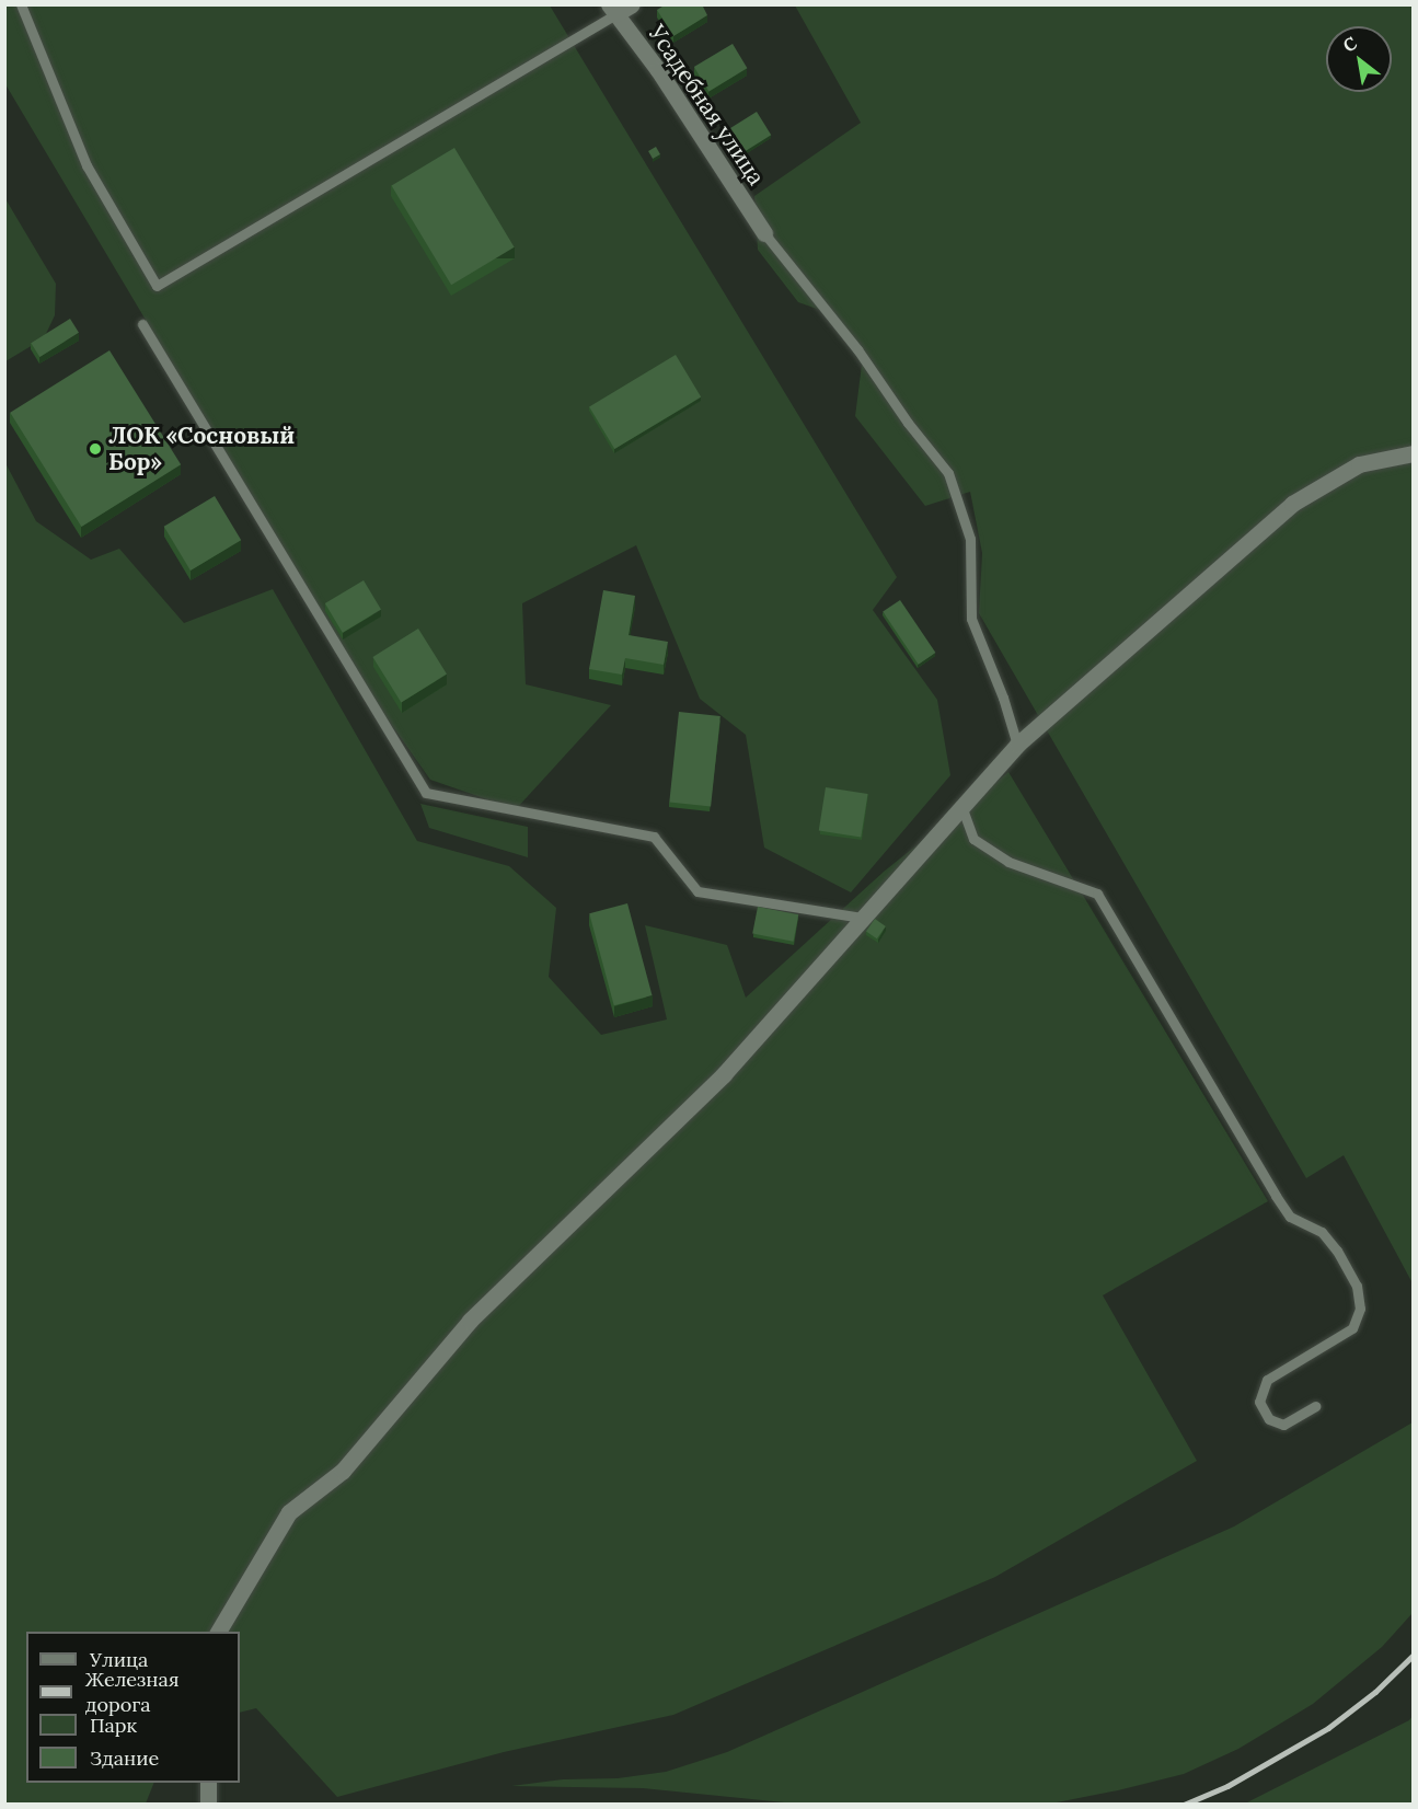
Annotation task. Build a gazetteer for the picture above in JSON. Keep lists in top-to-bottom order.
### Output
{
  "streets": {
    "street": ["Усадебная улица"]
  },
  "places": ["ЛОК «Сосновый Бор»"],
  "legend": [
    "Улица",
    "Железная дорога",
    "Парк",
    "Здание"
  ],
  "north": "top left"
}
